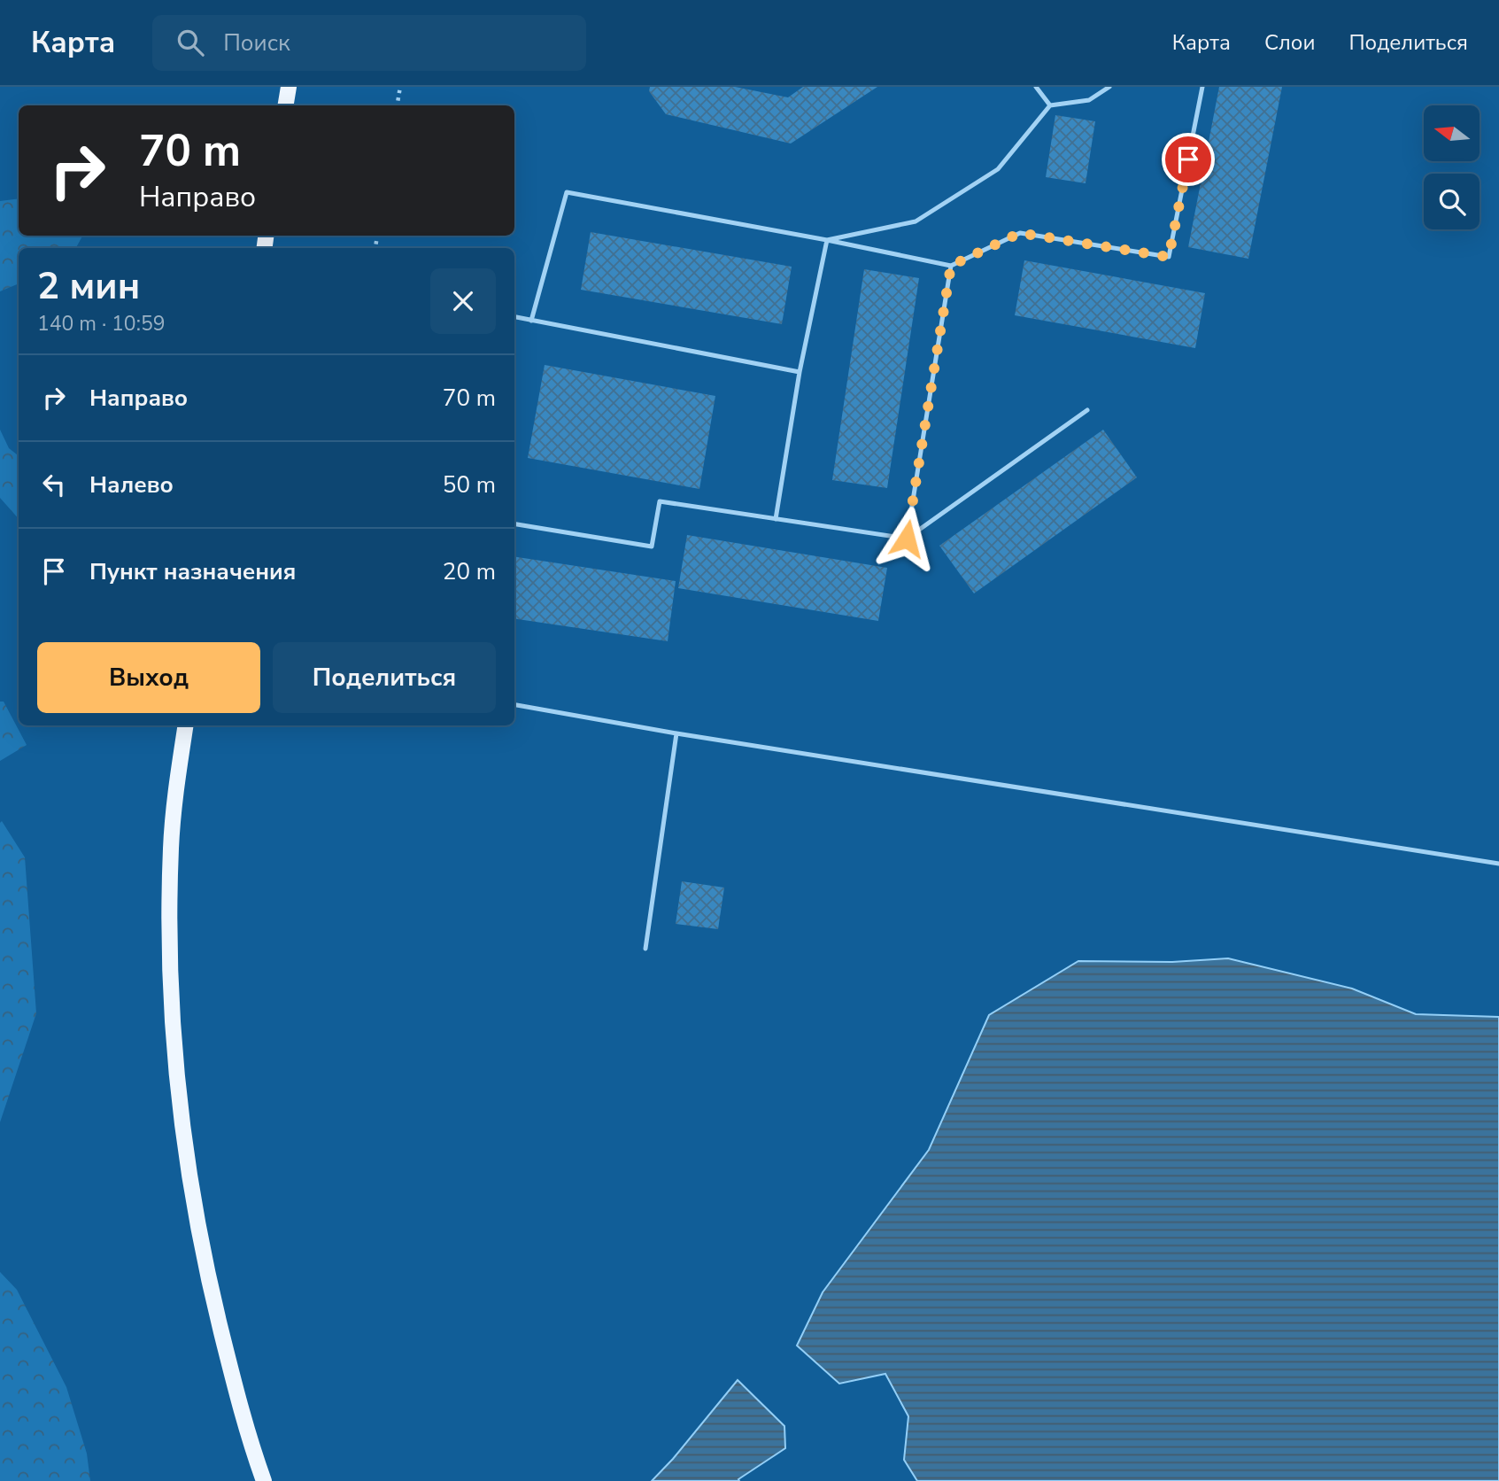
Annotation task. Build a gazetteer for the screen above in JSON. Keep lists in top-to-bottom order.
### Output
{
  "north": "left",
  "page": {
    "header": "Карта",
    "search": "Поиск",
    "nav": ["Карта", "Слои", "Поделиться"],
    "turn": ["70 m", "Направо"],
    "heading": ["2 мин", "140 m · 10:59"],
    "list": [
      {
        "name": "Направо",
        "value": "70 m"
      },
      {
        "name": "Налево",
        "value": "50 m"
      },
      {
        "name": "Пункт назначения",
        "value": "20 m"
      }
    ],
    "buttons": ["Выход", "Поделиться"]
  }
}
